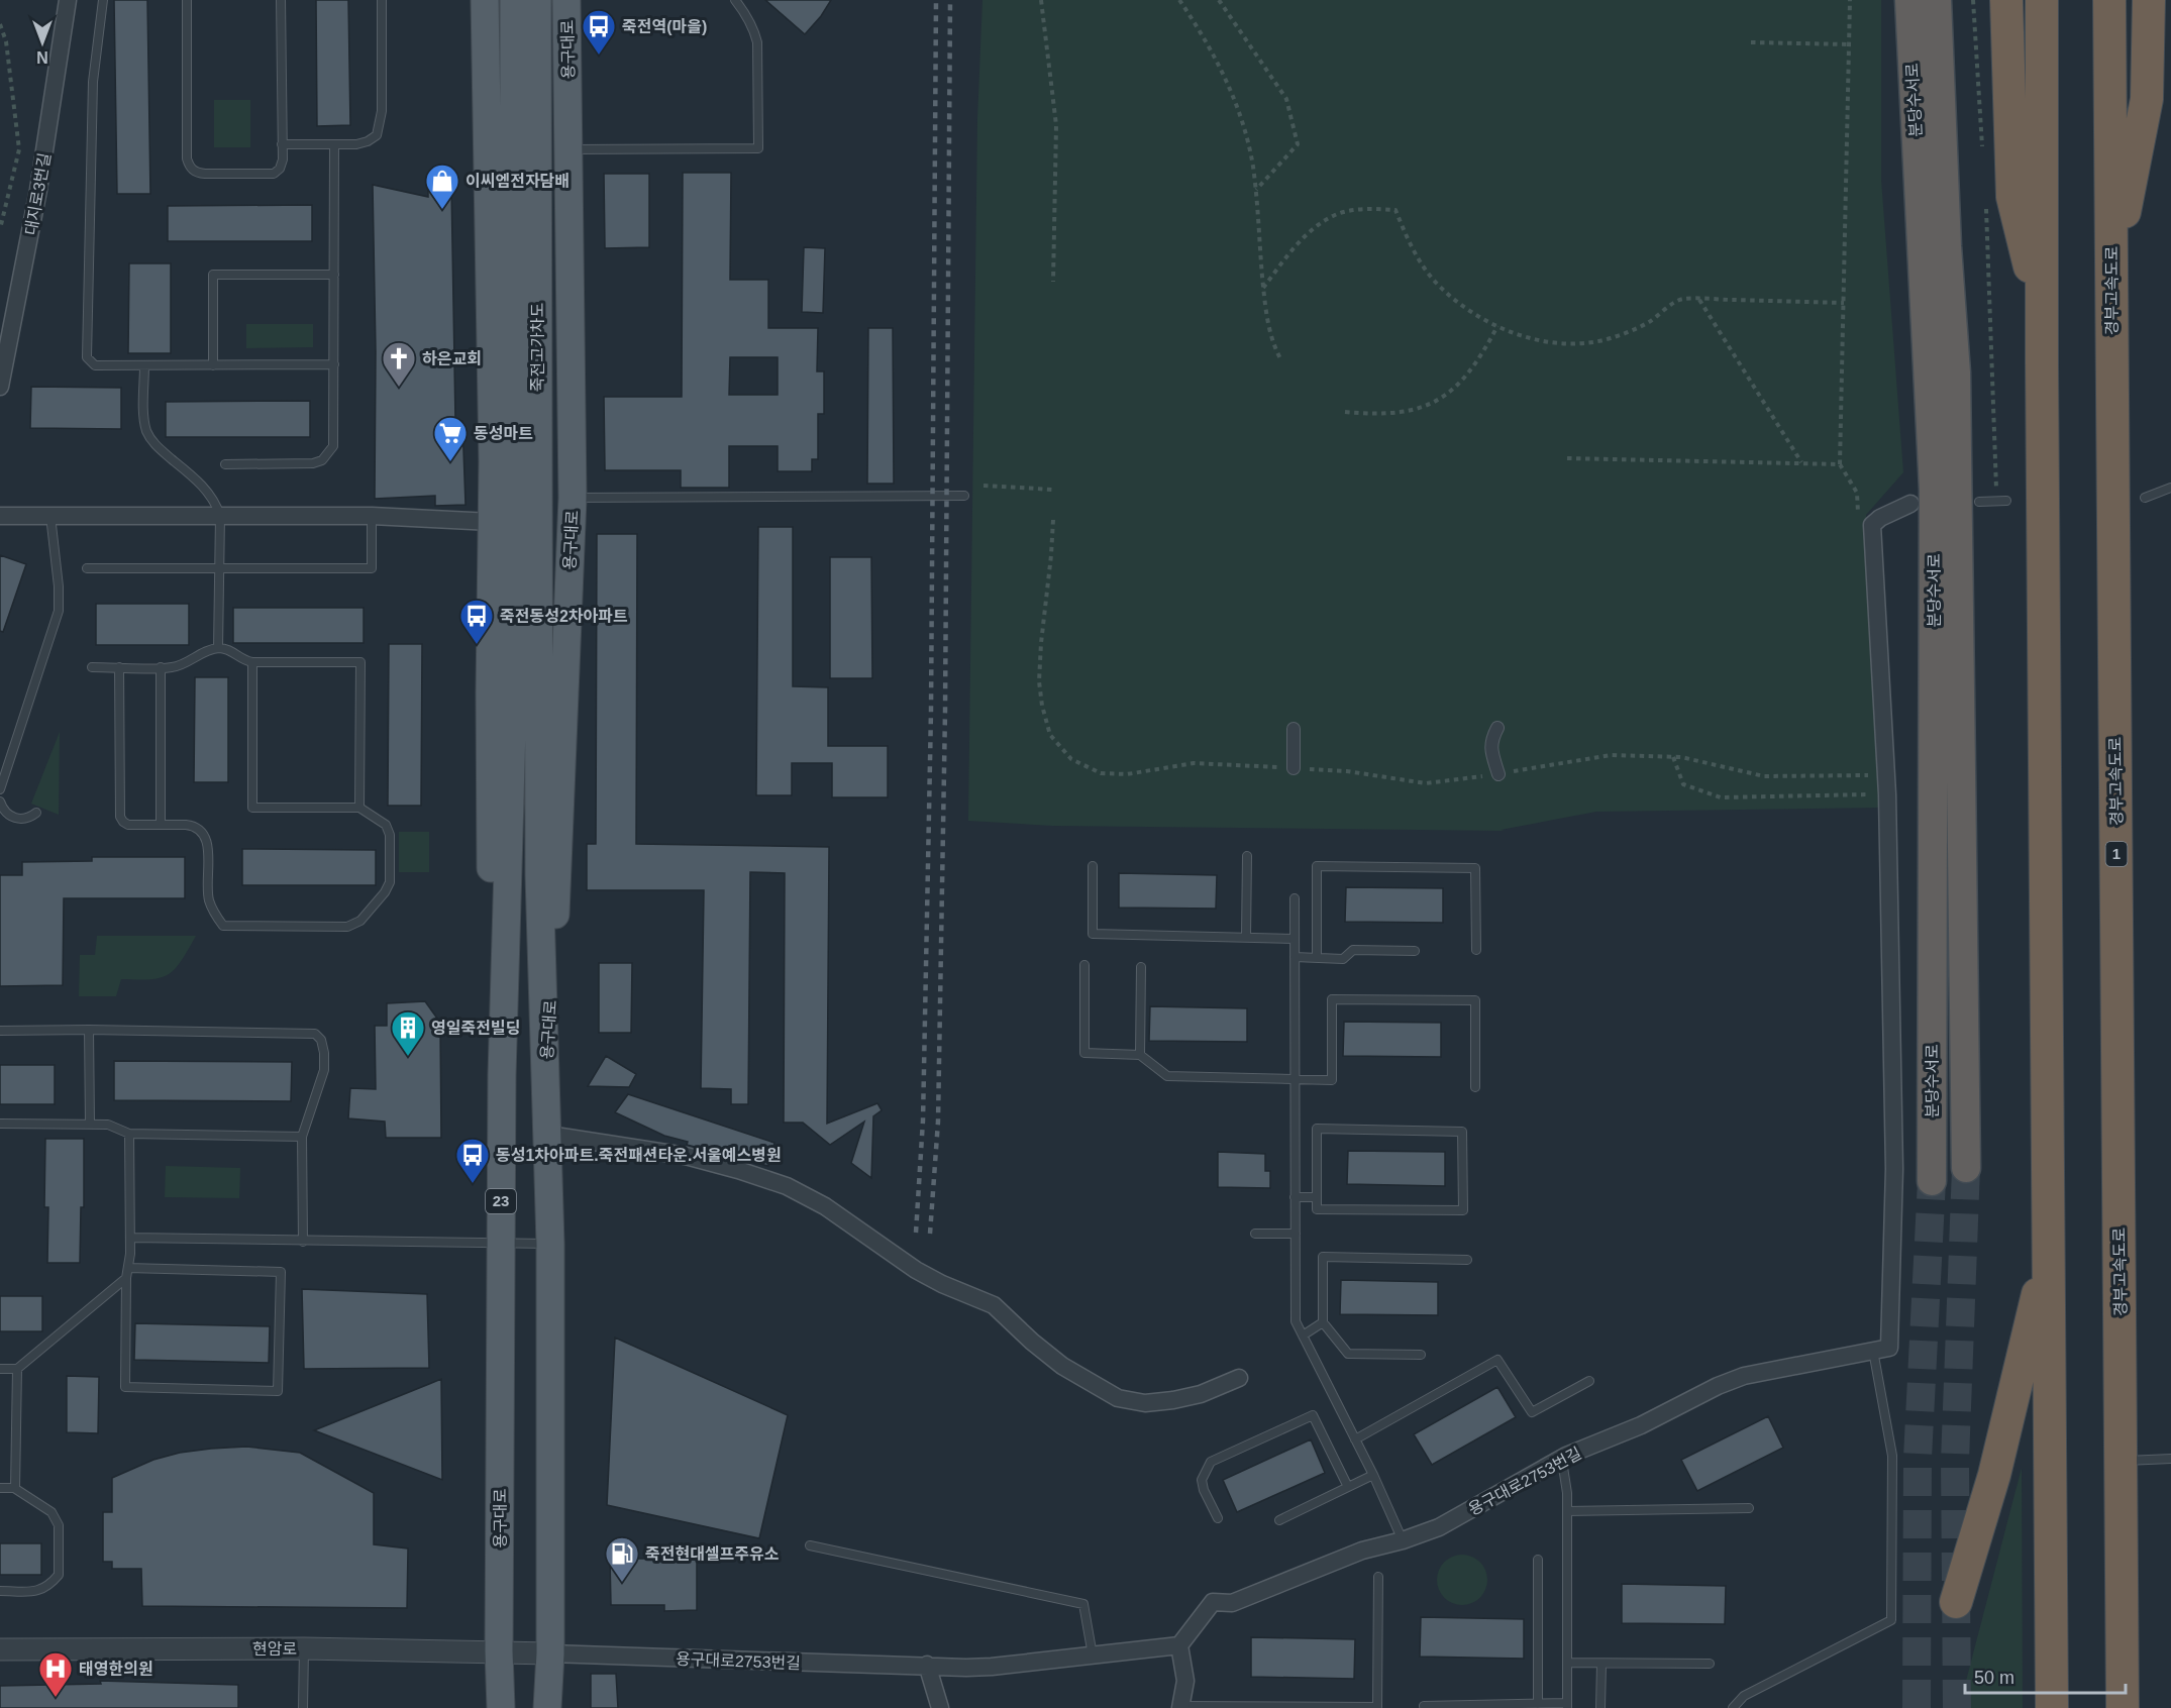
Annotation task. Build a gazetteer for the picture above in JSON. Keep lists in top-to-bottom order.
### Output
{
  "streets": {
    "highway": ["분당수서로", "경부고속도로", "1"],
    "main road": ["용구대로", "죽전고가차도", "23"],
    "street": ["대지로3번길", "용구대로2753번길", "현암로"]
  },
  "crossings": [
    ["용구대로", "죽전고가차도"],
    ["용구대로", "용구대로2753번길"],
    ["용구대로", "현암로"],
    ["용구대로2753번길", "현암로"]
  ],
  "places": {
    "bus stop": ["죽전역(마을)", "죽전동성2차아파트", "동성1차아파트.죽전패션타운.서울예스병원"],
    "shop": ["이씨엠전자담배"],
    "church": ["하은교회"],
    "supermarket": ["동성마트"],
    "building": ["영일죽전빌딩"],
    "fuel station": ["죽전현대셀프주유소"],
    "hospital": ["태영한의원"]
  },
  "scale_bar": "50 m",
  "north": "bottom"
}
